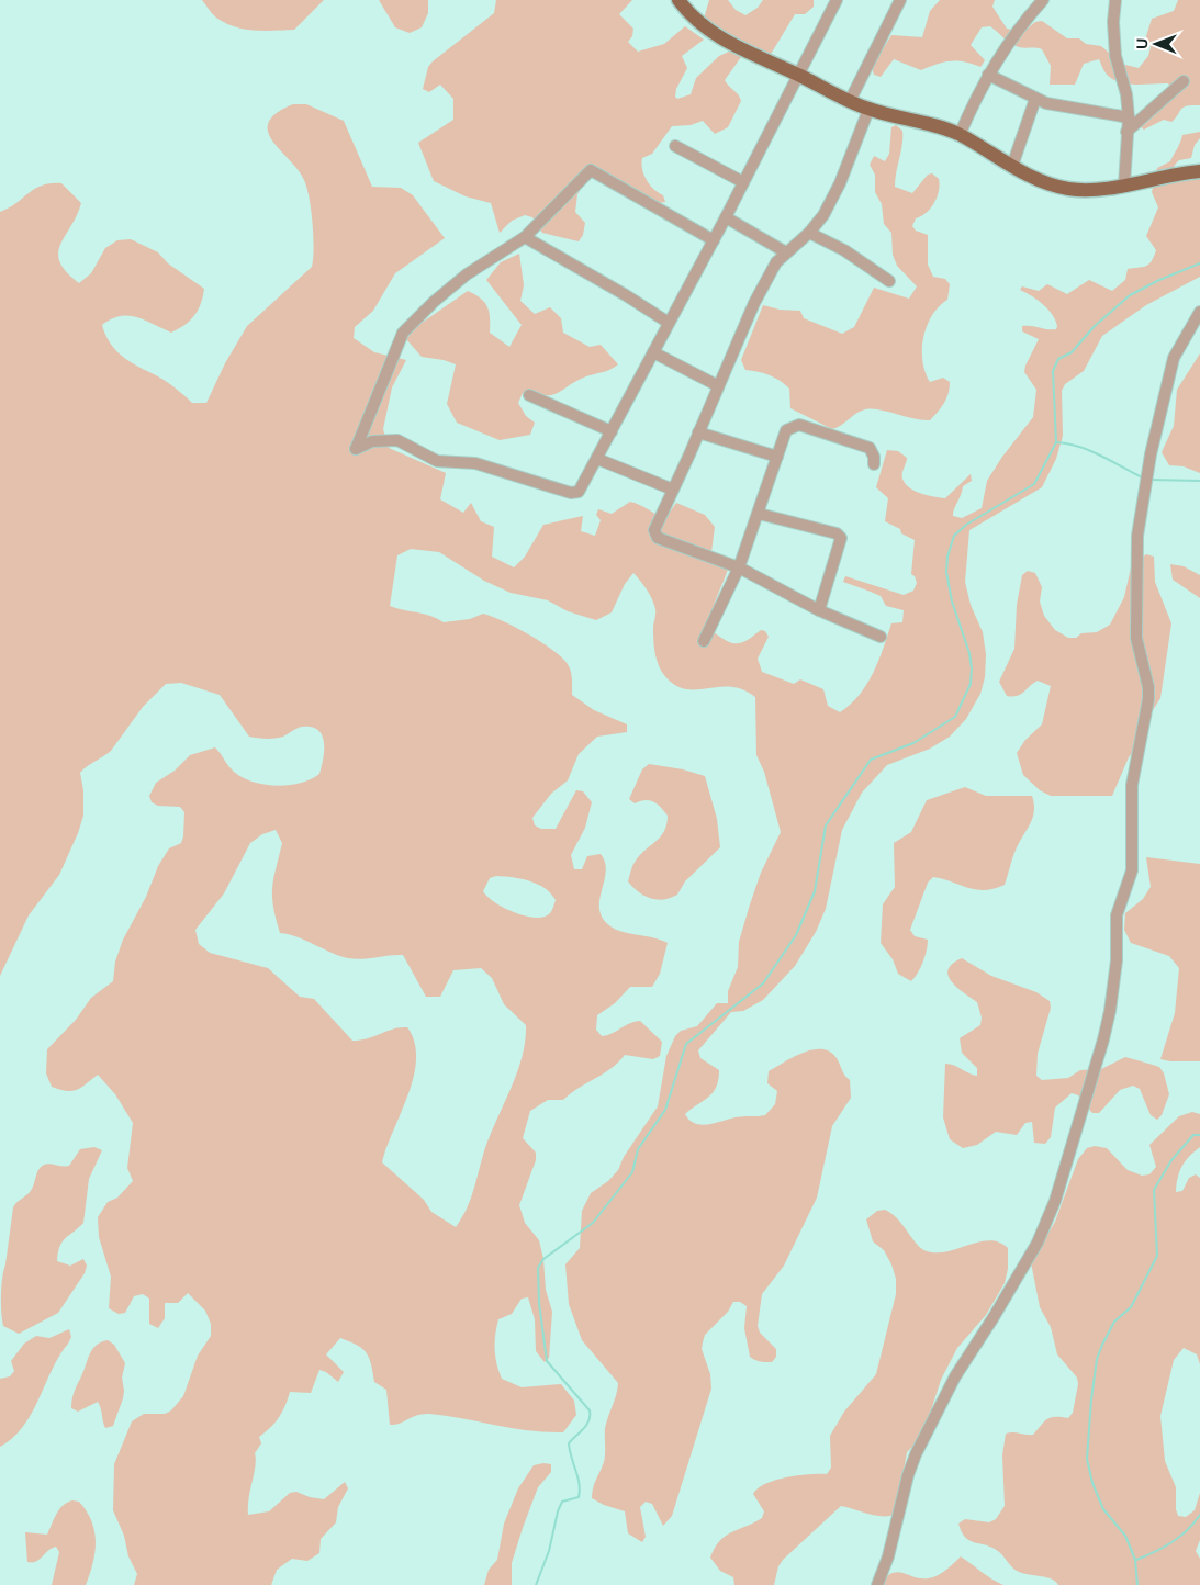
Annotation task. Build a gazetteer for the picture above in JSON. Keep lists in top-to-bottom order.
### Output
{
  "north": "left"
}
